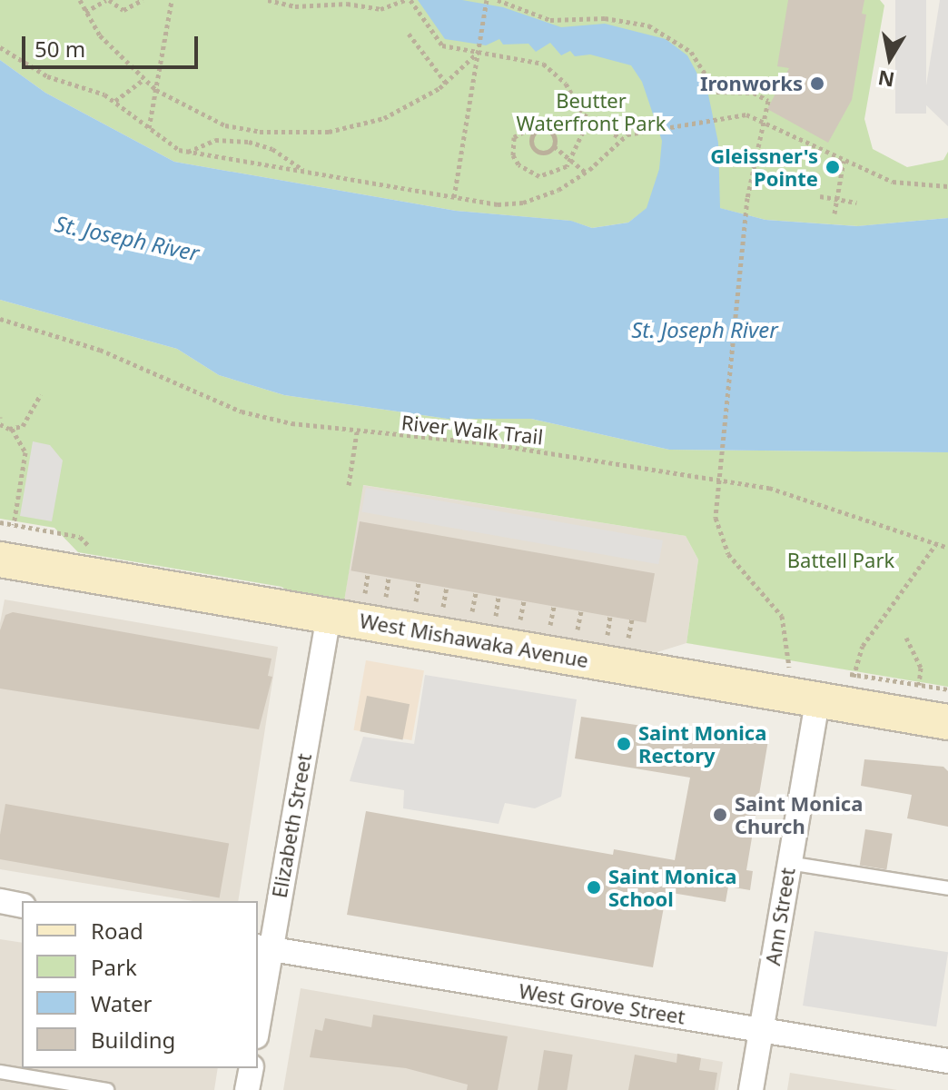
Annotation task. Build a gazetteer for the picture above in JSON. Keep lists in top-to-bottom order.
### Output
{
  "streets": {
    "main road": ["West Mishawaka Avenue"],
    "street": ["Elizabeth Street", "Ann Street", "West Grove Street"],
    "path": ["River Walk Trail"]
  },
  "crossings": [
    ["West Mishawaka Avenue", "Elizabeth Street"],
    ["West Mishawaka Avenue", "Ann Street"],
    ["Elizabeth Street", "West Grove Street"],
    ["Ann Street", "West Grove Street"]
  ],
  "water": ["St. Joseph River"],
  "parks": ["Beutter Waterfront Park", "Battell Park"],
  "places": [
    "Ironworks",
    "Gleissner's Pointe",
    "Saint Monica Rectory",
    "Saint Monica Church",
    "Saint Monica School"
  ],
  "legend": [
    "Road",
    "Park",
    "Water",
    "Building"
  ],
  "scale_bar": "50 m",
  "north": "bottom"
}
